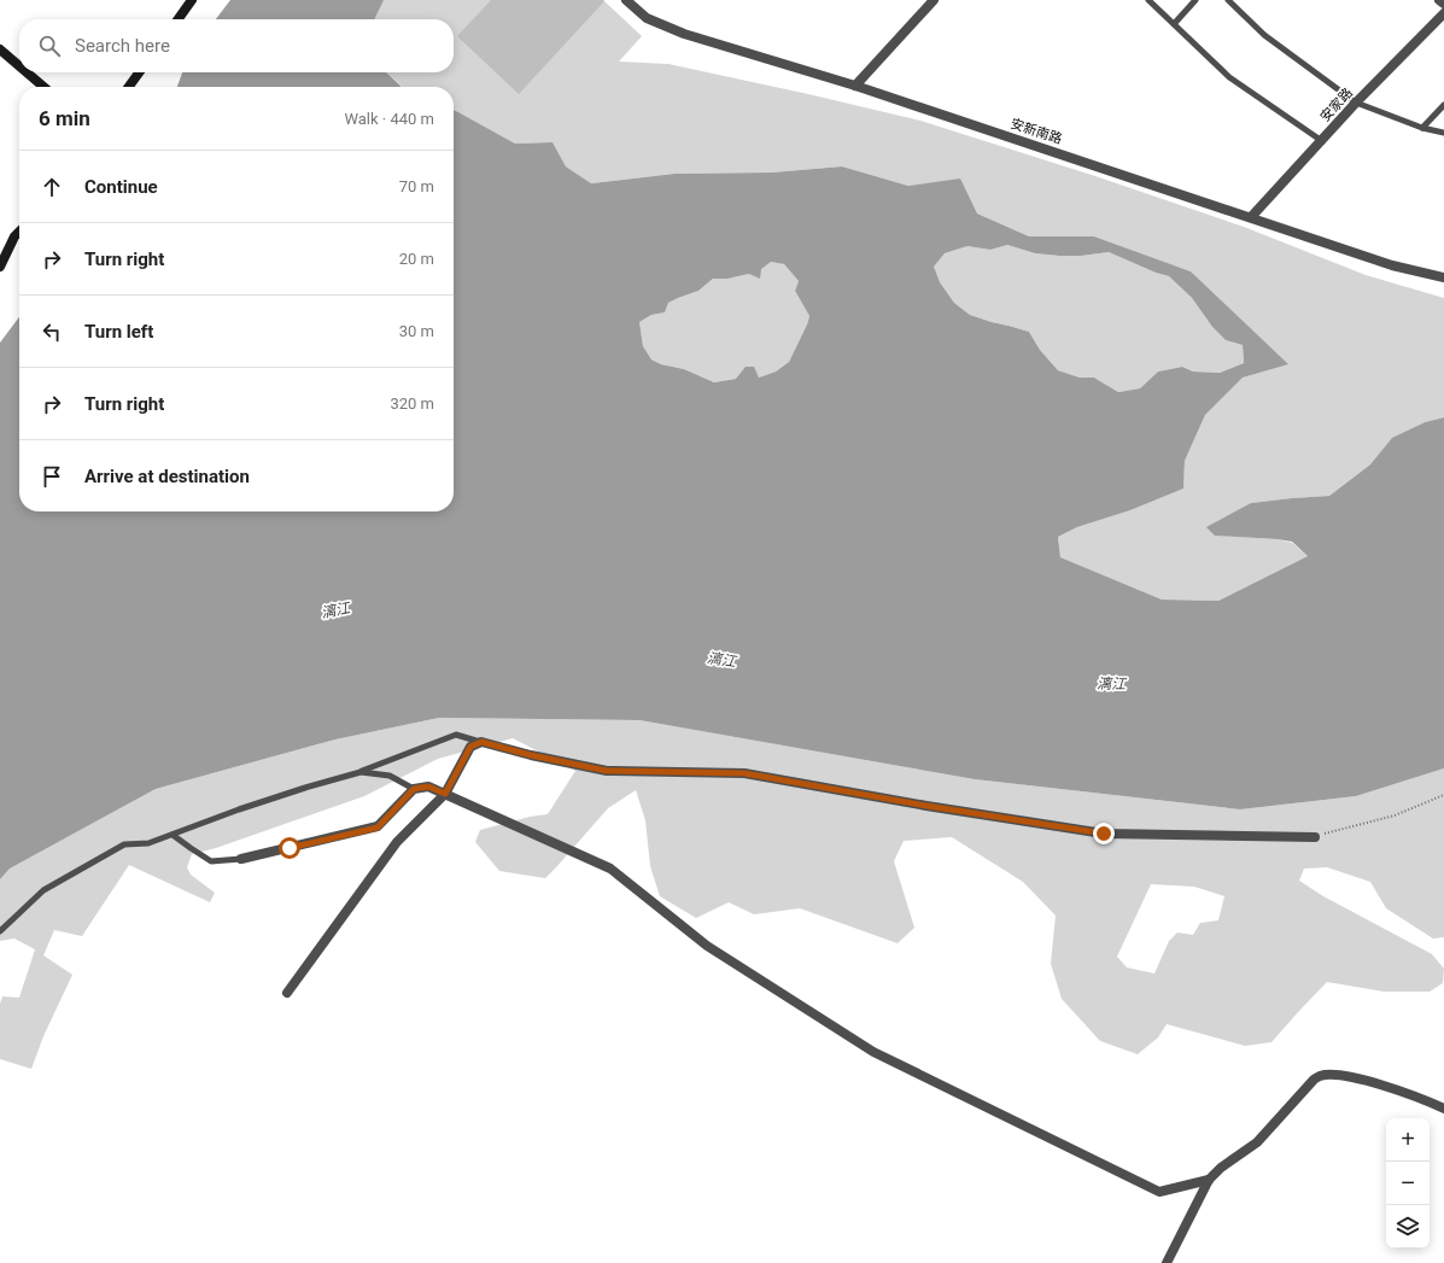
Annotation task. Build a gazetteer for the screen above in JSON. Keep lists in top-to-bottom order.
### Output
{
  "streets": {
    "street": ["安家路", "安新南路"]
  },
  "crossings": [
    ["安家路", "安新南路"]
  ],
  "water": ["漓江"],
  "page": {
    "search": "Search here",
    "heading": ["6 min", "Walk · 440 m"],
    "list": [
      ["Continue", "70 m"],
      ["Turn right", "20 m"],
      ["Turn left", "30 m"],
      ["Turn right", "320 m"],
      "Arrive at destination"
    ],
    "map_buttons": ["+", "−"]
  }
}
